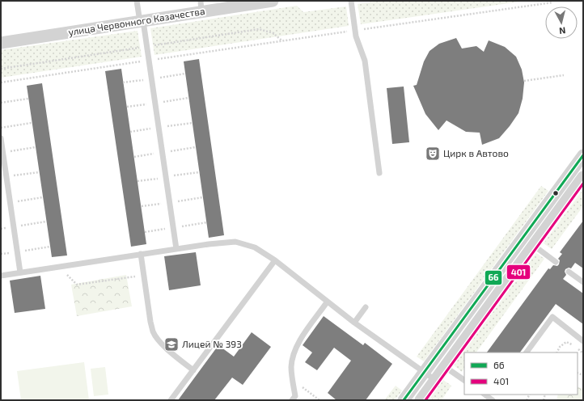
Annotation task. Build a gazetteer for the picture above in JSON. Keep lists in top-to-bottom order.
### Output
{
  "streets": {
    "street": ["улица Червонного Казачества"]
  },
  "places": {
    "theatre": ["Цирк в Автово"],
    "school or university": ["Лицей № 393"]
  },
  "lines": ["transit line 66", "transit line 401"],
  "legend": ["66", "401"],
  "north": "bottom"
}
